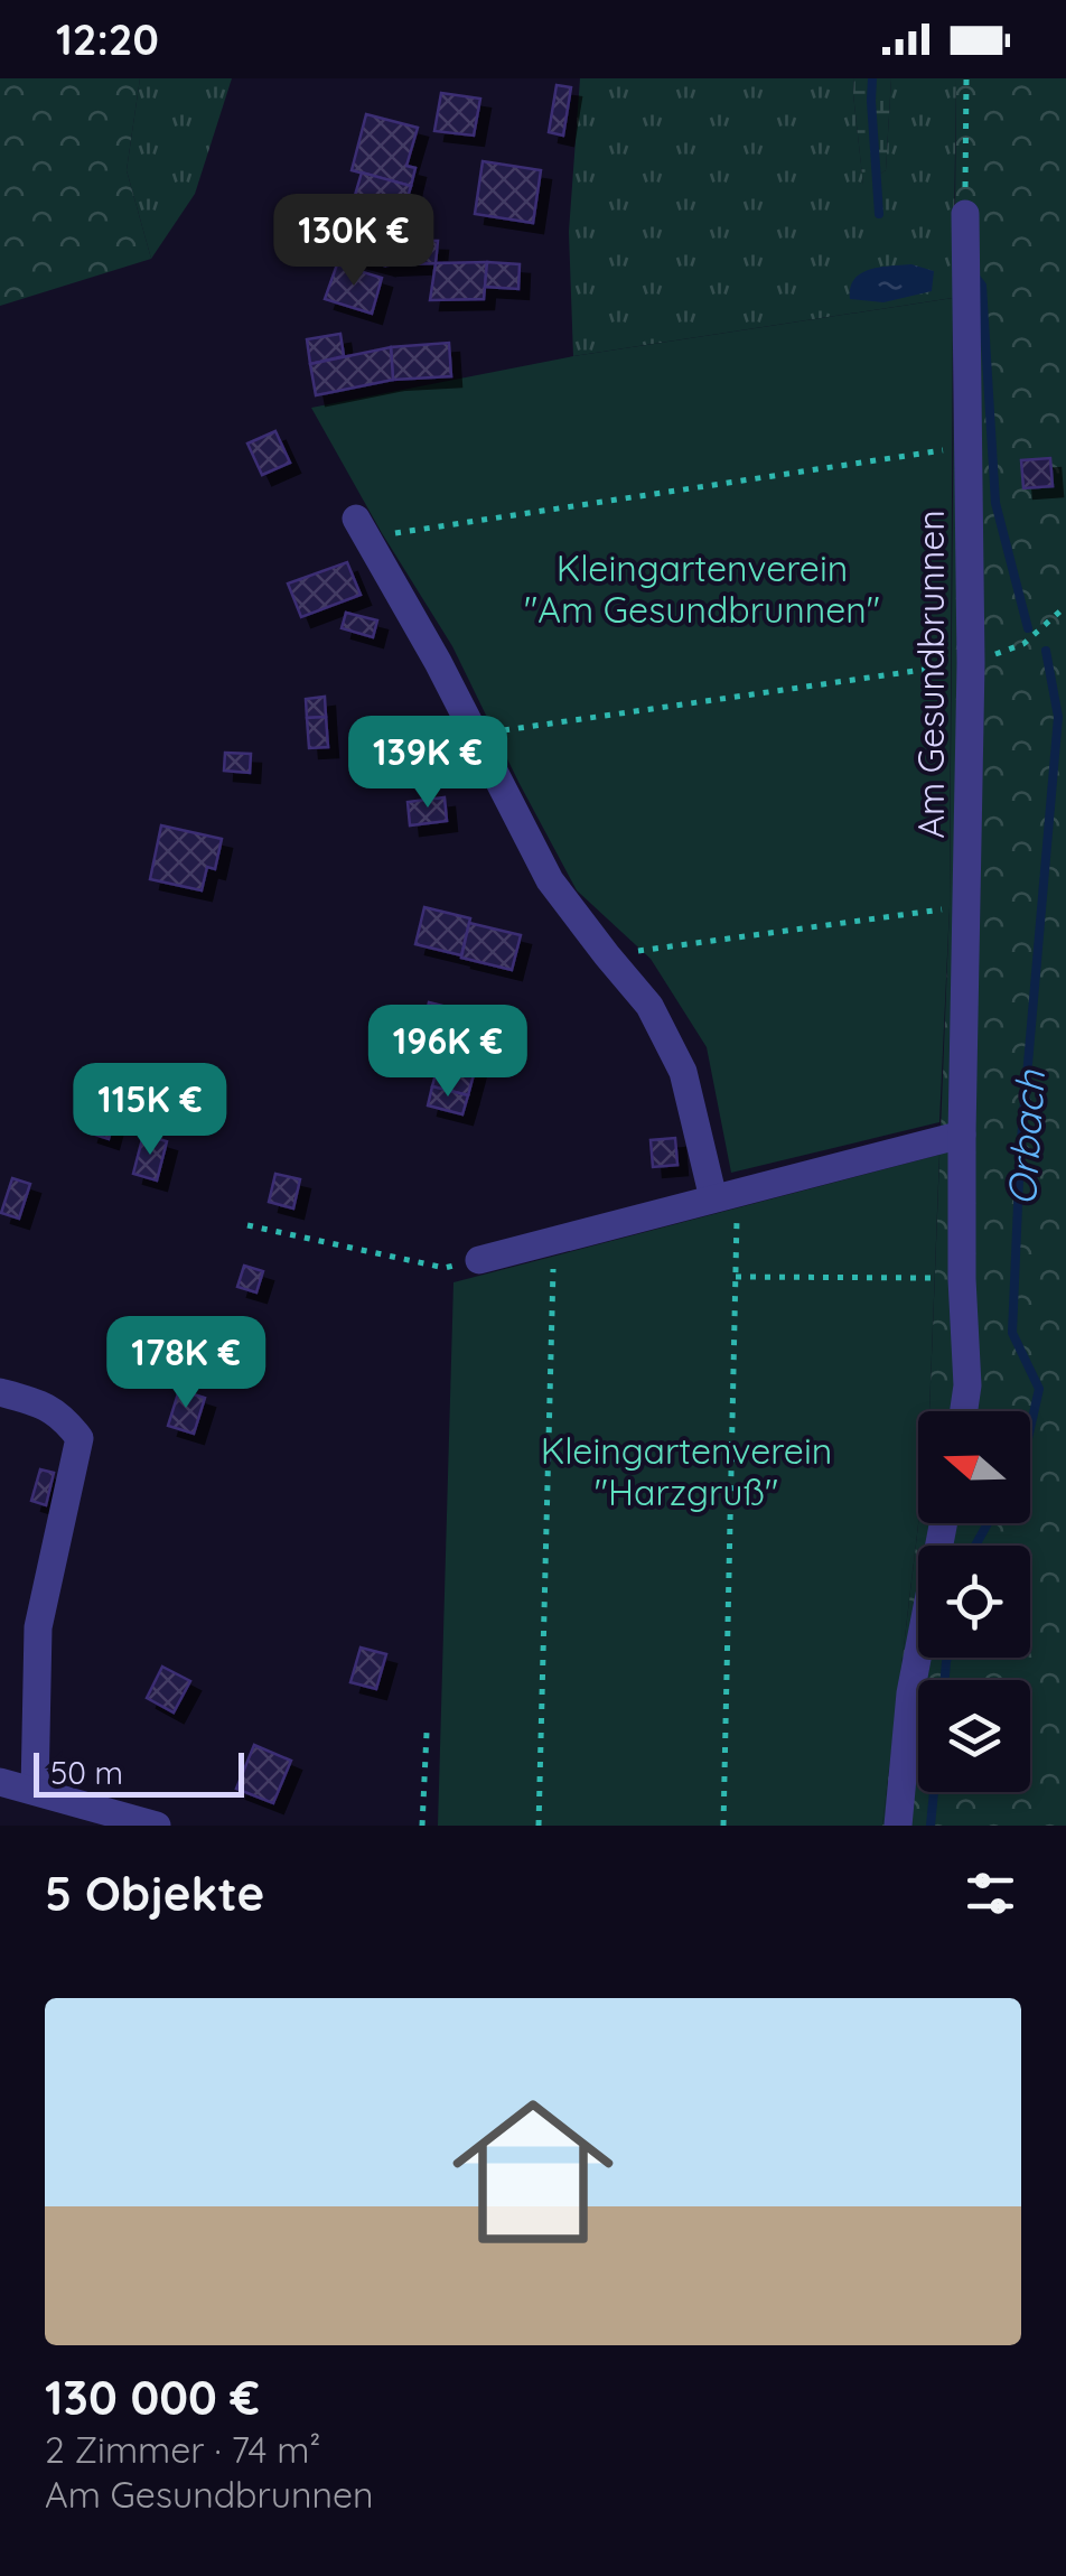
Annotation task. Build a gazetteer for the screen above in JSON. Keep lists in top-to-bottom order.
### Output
{
  "streets": {
    "street": ["Am Gesundbrunnen"]
  },
  "water": ["Orbach"],
  "parks": ["Kleingartenverein \"Am Gesundbrunnen\"", "Kleingartenverein \"Harzgruß\""],
  "scale_bar": "50 m",
  "north": "left",
  "page": {
    "status": "12:20",
    "price": [
      "130K €",
      "139K €",
      "196K €",
      "115K €",
      "178K €"
    ],
    "scale": "50 m",
    "heading": "5 Objekte",
    "list": [
      {
        "name": "130 000 €",
        "note": "2 Zimmer · 74 m² · Am Gesundbrunnen"
      }
    ]
  }
}
